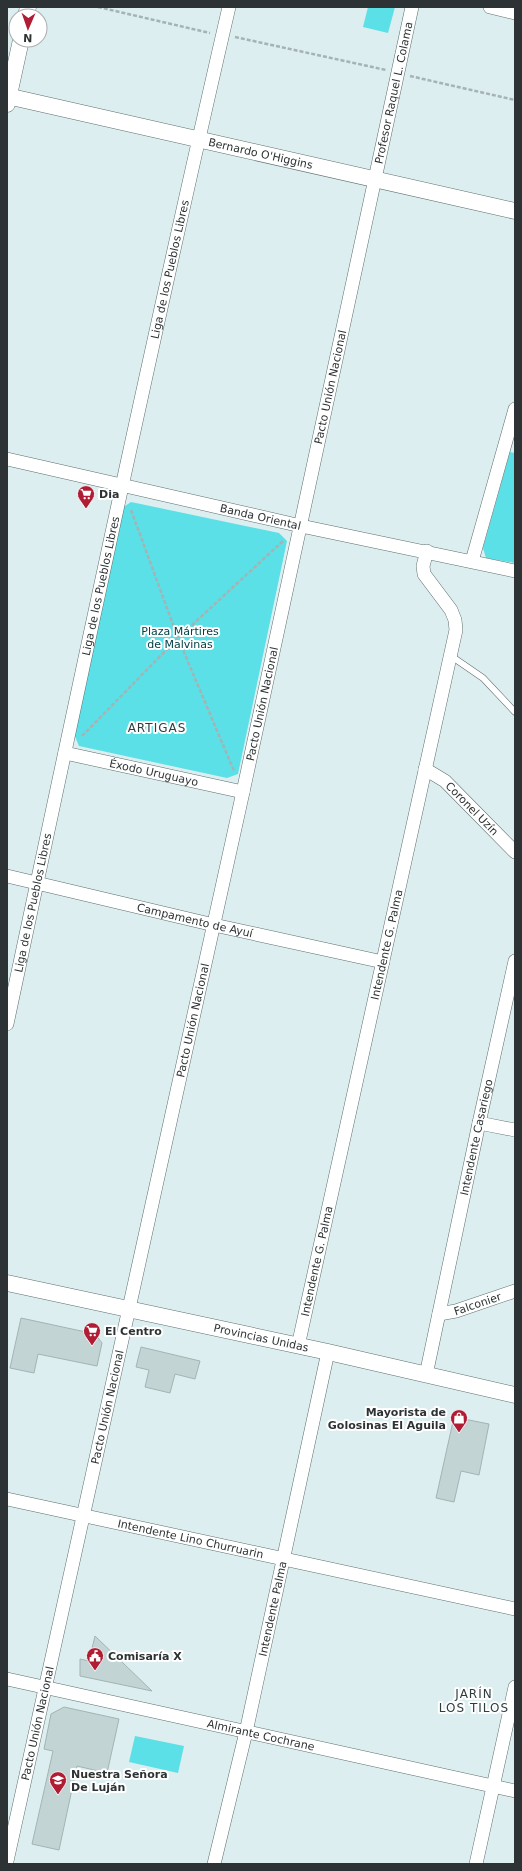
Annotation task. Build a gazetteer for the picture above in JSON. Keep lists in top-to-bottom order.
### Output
{
  "streets": {
    "street": [
      "Profesor Raquel L. Colama",
      "Bernardo O'Higgins",
      "Liga de los Pueblos Libres",
      "Pacto Unión Nacional",
      "Banda Oriental",
      "Éxodo Uruguayo",
      "Coronel Uzín",
      "Campamento de Ayuí",
      "Intendente G. Palma",
      "Intendente Casariego",
      "Falconier",
      "Provincias Unidas",
      "Intendente Lino Churruarin",
      "Intendente Palma",
      "Almirante Cochrane"
    ]
  },
  "crossings": [
    ["Profesor Raquel L. Colama", "Bernardo O'Higgins"],
    ["Profesor Raquel L. Colama", "Pacto Unión Nacional"],
    ["Bernardo O'Higgins", "Liga de los Pueblos Libres"],
    ["Bernardo O'Higgins", "Pacto Unión Nacional"],
    ["Liga de los Pueblos Libres", "Banda Oriental"],
    ["Liga de los Pueblos Libres", "Éxodo Uruguayo"],
    ["Liga de los Pueblos Libres", "Campamento de Ayuí"],
    ["Pacto Unión Nacional", "Banda Oriental"],
    ["Pacto Unión Nacional", "Éxodo Uruguayo"],
    ["Pacto Unión Nacional", "Campamento de Ayuí"],
    ["Pacto Unión Nacional", "Provincias Unidas"],
    ["Pacto Unión Nacional", "Intendente Lino Churruarin"],
    ["Pacto Unión Nacional", "Almirante Cochrane"],
    ["Banda Oriental", "Intendente G. Palma"],
    ["Coronel Uzín", "Intendente G. Palma"],
    ["Campamento de Ayuí", "Intendente G. Palma"],
    ["Intendente G. Palma", "Provincias Unidas"],
    ["Intendente Casariego", "Falconier"],
    ["Provincias Unidas", "Intendente Palma"],
    ["Intendente Lino Churruarin", "Intendente Palma"],
    ["Intendente Palma", "Almirante Cochrane"]
  ],
  "districts": ["ARTIGAS", "JARÍN LOS TILOS"],
  "parks": ["Plaza Mártires de Malvinas"],
  "places": {
    "supermarket": ["Dia", "El Centro"],
    "shop": ["Mayorista de Golosinas El Aguila"],
    "public building": ["Comisaría X"],
    "school or university": ["Nuestra Señora De Luján"]
  },
  "north": "bottom"
}
